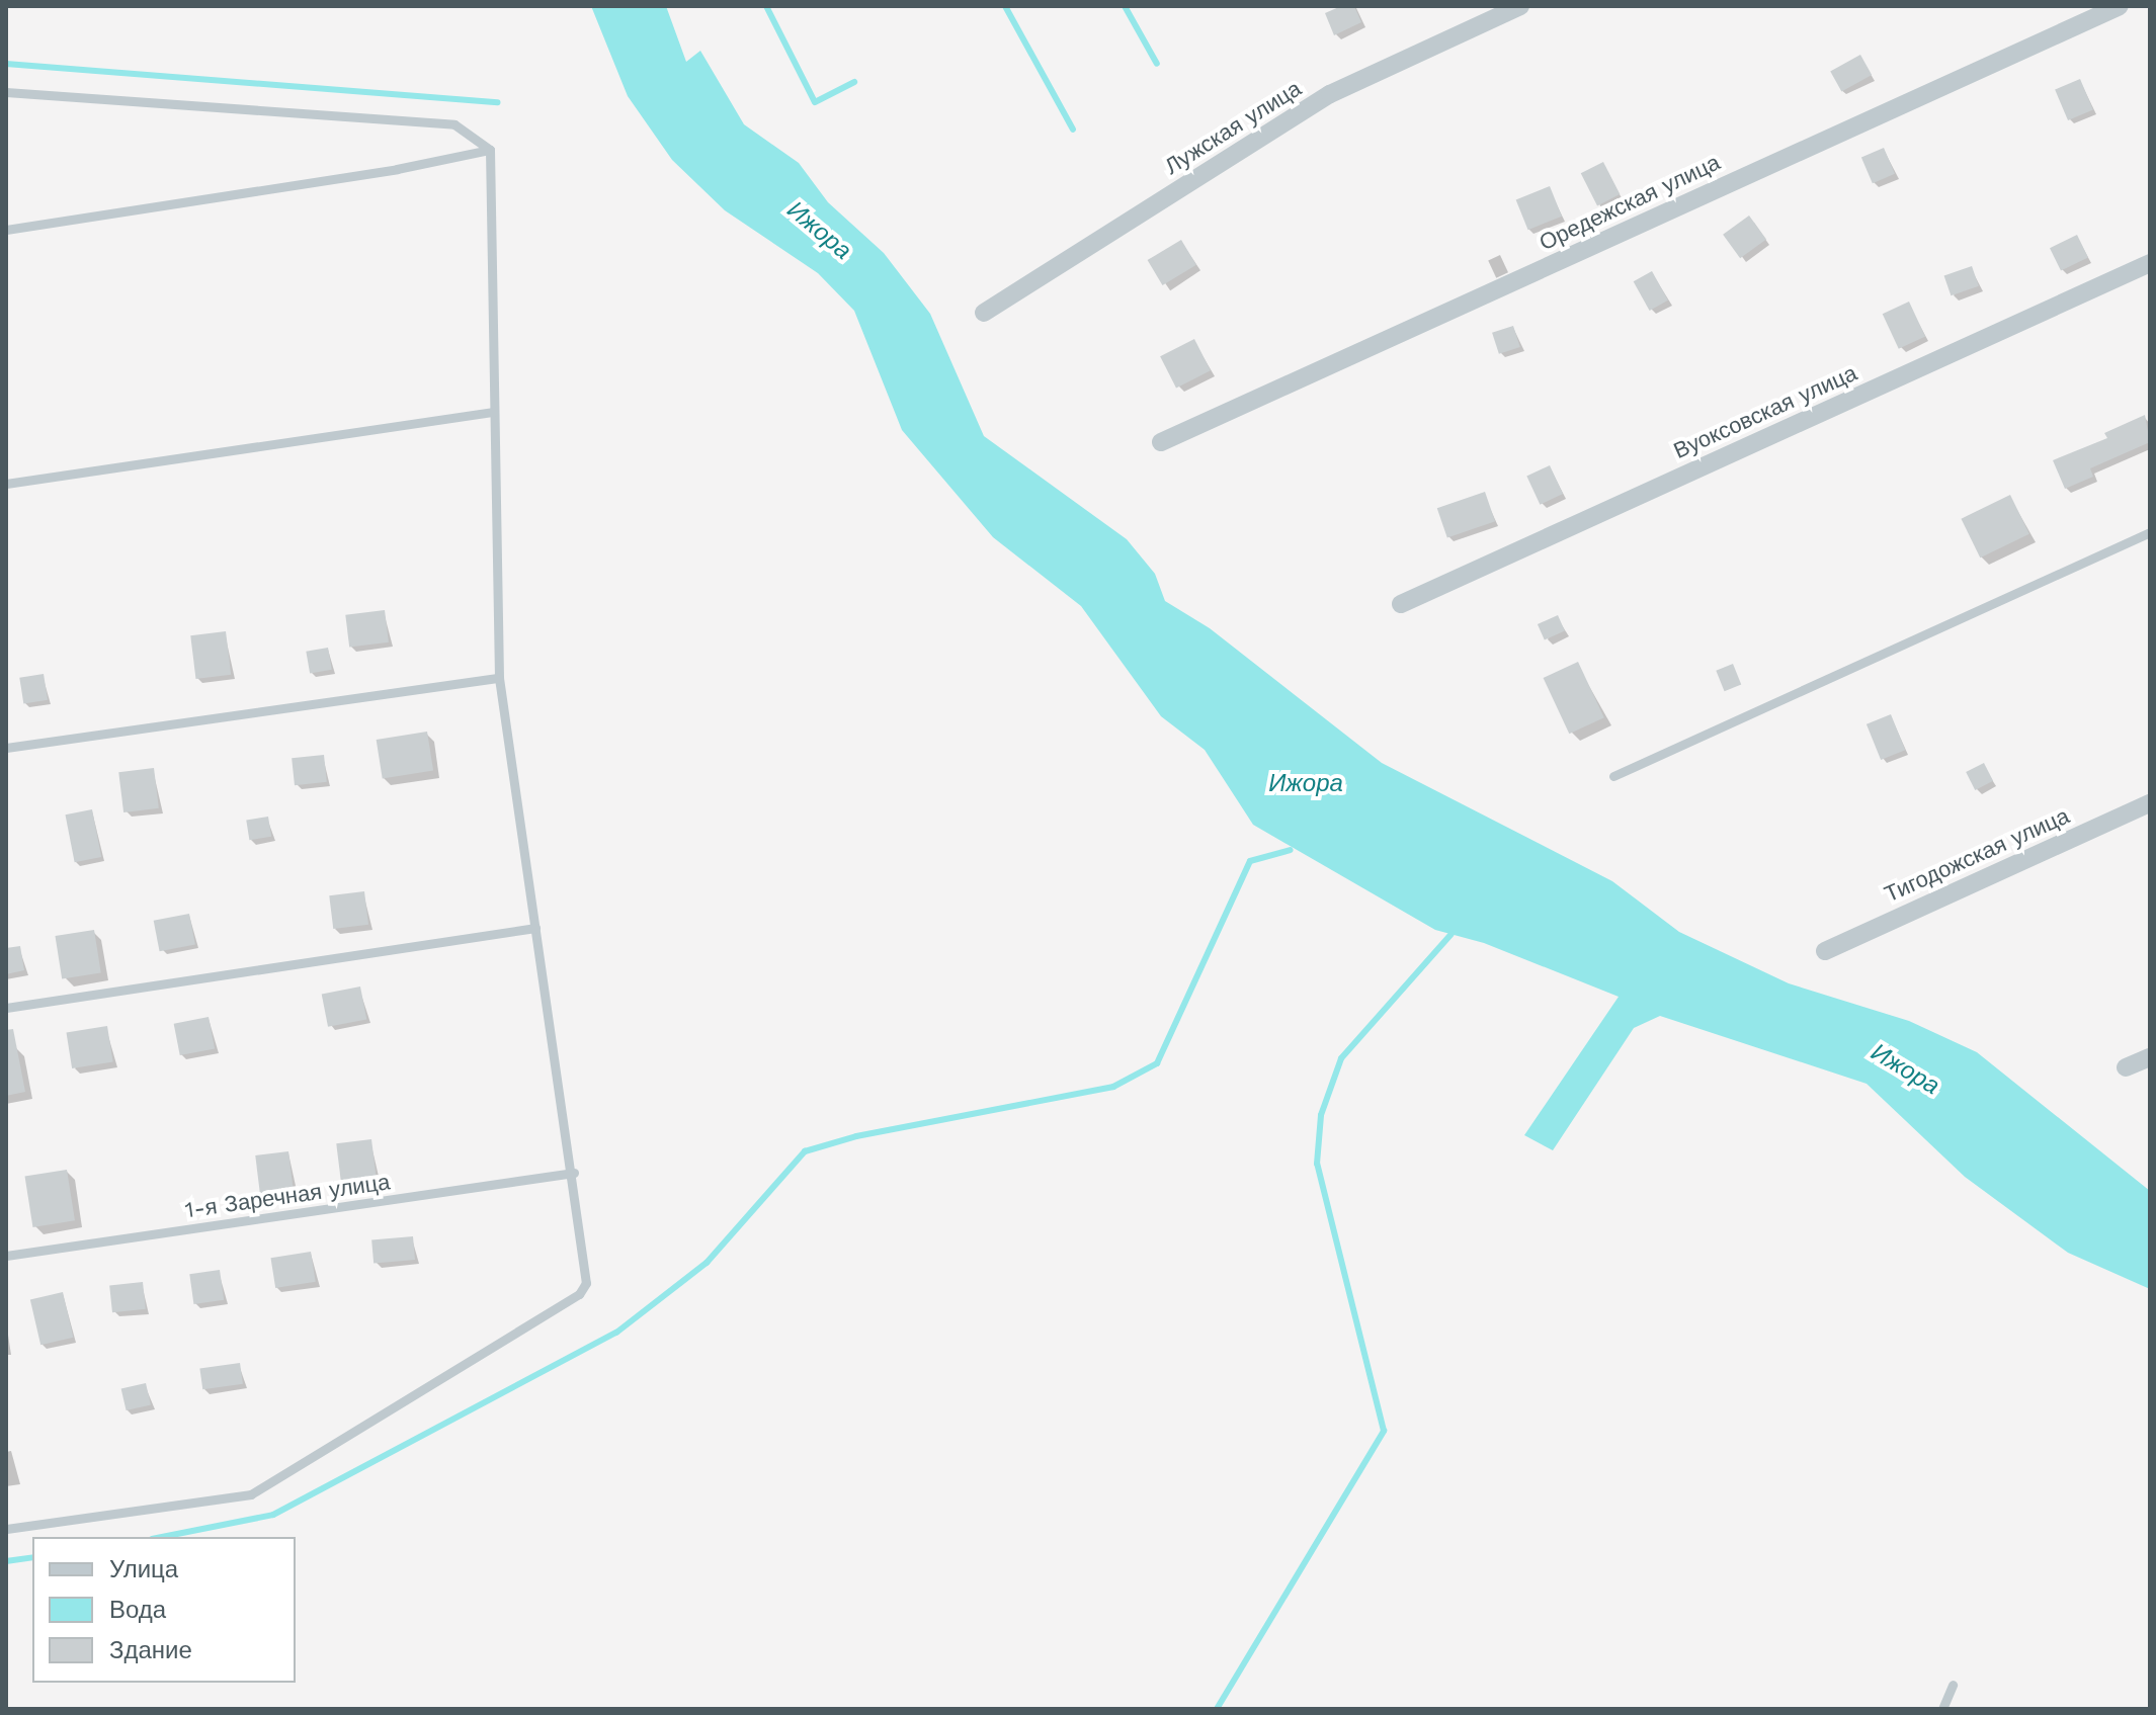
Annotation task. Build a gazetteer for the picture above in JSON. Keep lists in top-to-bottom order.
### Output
{
  "streets": {
    "street": [
      "Лужская улица",
      "Оредежская улица",
      "Вуоксовская улица",
      "Тигодожская улица"
    ],
    "lane": ["1-я Заречная улица"]
  },
  "water": ["Ижора"],
  "legend": ["Улица", "Вода", "Здание"]
}
